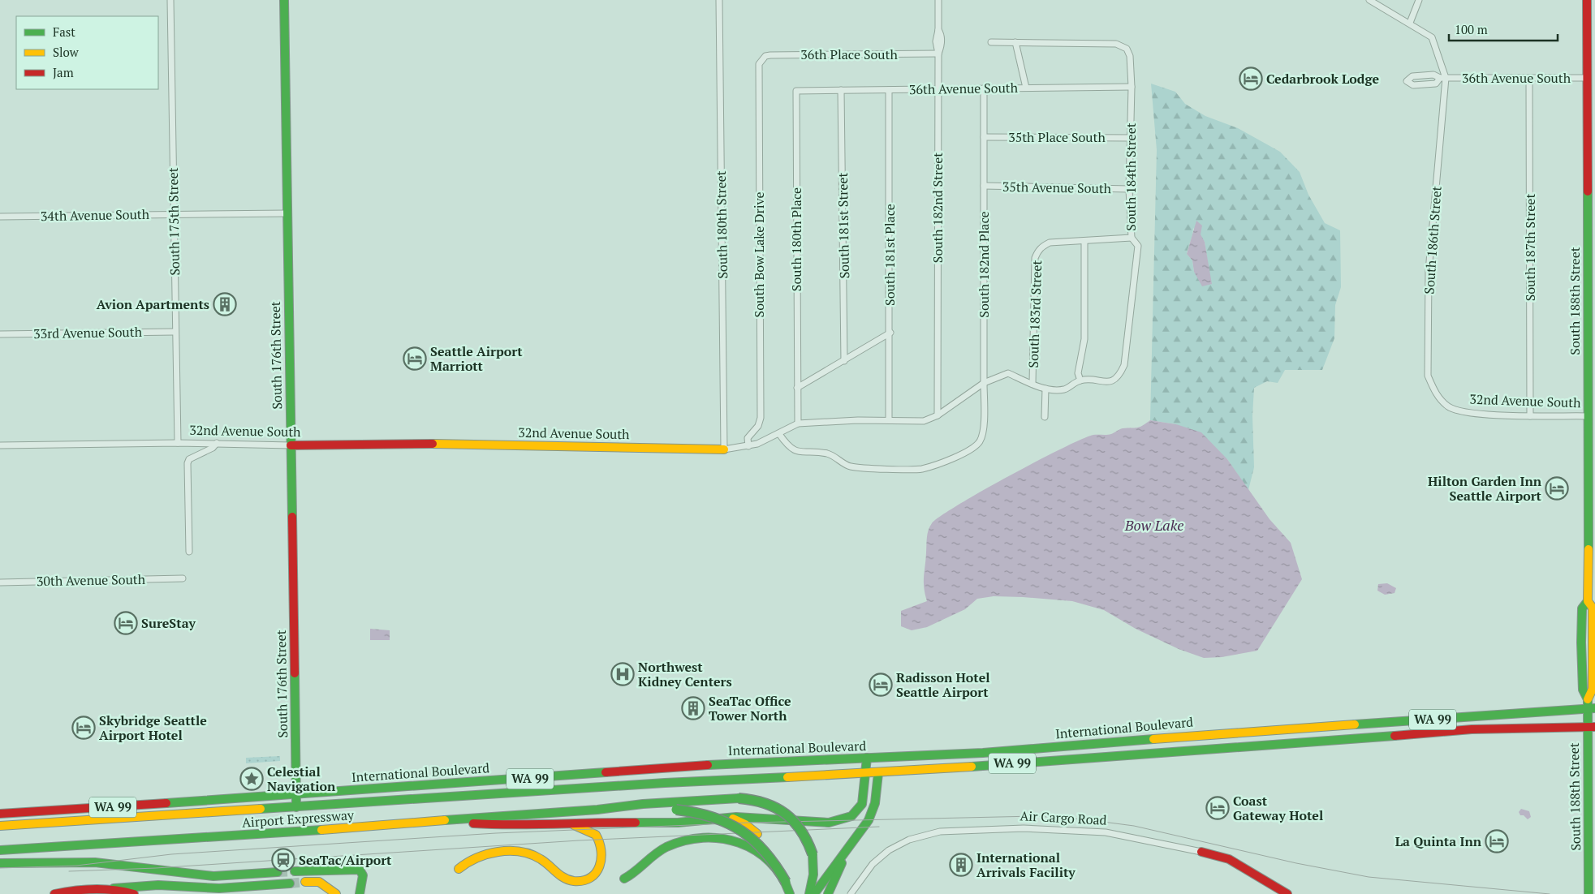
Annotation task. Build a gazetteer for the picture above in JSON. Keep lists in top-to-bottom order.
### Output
{
  "streets": {
    "main road": [
      "South 188th Street",
      "South 176th Street",
      "32nd Avenue South",
      "WA 99",
      "International Boulevard",
      "Air Cargo Road",
      "Airport Expressway"
    ],
    "street": [
      "36th Place South",
      "36th Avenue South",
      "35th Place South",
      "South 184th Street",
      "35th Avenue South",
      "South 182nd Street",
      "34th Avenue South",
      "South 175th Street",
      "South 180th Street",
      "South 181st Street",
      "South 180th Place",
      "South 186th Street",
      "South 187th Street",
      "South Bow Lake Drive",
      "South 181st Place",
      "South 182nd Place",
      "South 183rd Street",
      "33rd Avenue South",
      "30th Avenue South"
    ]
  },
  "crossings": [
    ["36th Place South", "South 182nd Street"],
    ["36th Place South", "South Bow Lake Drive"],
    ["36th Avenue South", "South 184th Street"],
    ["36th Avenue South", "South 182nd Street"],
    ["36th Avenue South", "South 181st Street"],
    ["36th Avenue South", "South 180th Place"],
    ["36th Avenue South", "South 186th Street"],
    ["36th Avenue South", "South 187th Street"],
    ["36th Avenue South", "South 181st Place"],
    ["36th Avenue South", "South 182nd Place"],
    ["36th Avenue South", "South 188th Street"],
    ["35th Place South", "South 184th Street"],
    ["35th Place South", "South 182nd Place"],
    ["South 184th Street", "35th Avenue South"],
    ["South 184th Street", "32nd Avenue South"],
    ["35th Avenue South", "South 182nd Place"],
    ["South 182nd Street", "32nd Avenue South"],
    ["34th Avenue South", "South 175th Street"],
    ["34th Avenue South", "South 176th Street"],
    ["South 175th Street", "33rd Avenue South"],
    ["South 175th Street", "32nd Avenue South"],
    ["South 180th Street", "32nd Avenue South"],
    ["South 180th Place", "32nd Avenue South"],
    ["South 186th Street", "32nd Avenue South"],
    ["South 187th Street", "32nd Avenue South"],
    ["South Bow Lake Drive", "32nd Avenue South"],
    ["South 181st Place", "32nd Avenue South"],
    ["South 182nd Place", "32nd Avenue South"],
    ["South 188th Street", "32nd Avenue South"],
    ["South 188th Street", "International Boulevard"],
    ["South 183rd Street", "32nd Avenue South"],
    ["South 176th Street", "32nd Avenue South"],
    ["South 176th Street", "International Boulevard"]
  ],
  "water": ["Bow Lake"],
  "places": {
    "hotel": [
      "Cedarbrook Lodge",
      "Seattle Airport Marriott",
      "Hilton Garden Inn Seattle Airport",
      "SureStay",
      "Radisson Hotel Seattle Airport",
      "Skybridge Seattle Airport Hotel",
      "Coast Gateway Hotel",
      "La Quinta Inn"
    ],
    "building": ["Avion Apartments", "SeaTac Office Tower North", "International Arrivals Facility"],
    "hospital": ["Northwest Kidney Centers"],
    "place": ["Celestial Navigation"],
    "station": ["SeaTac/Airport"]
  },
  "legend": ["Fast", "Slow", "Jam"],
  "scale_bar": "100 m"
}
